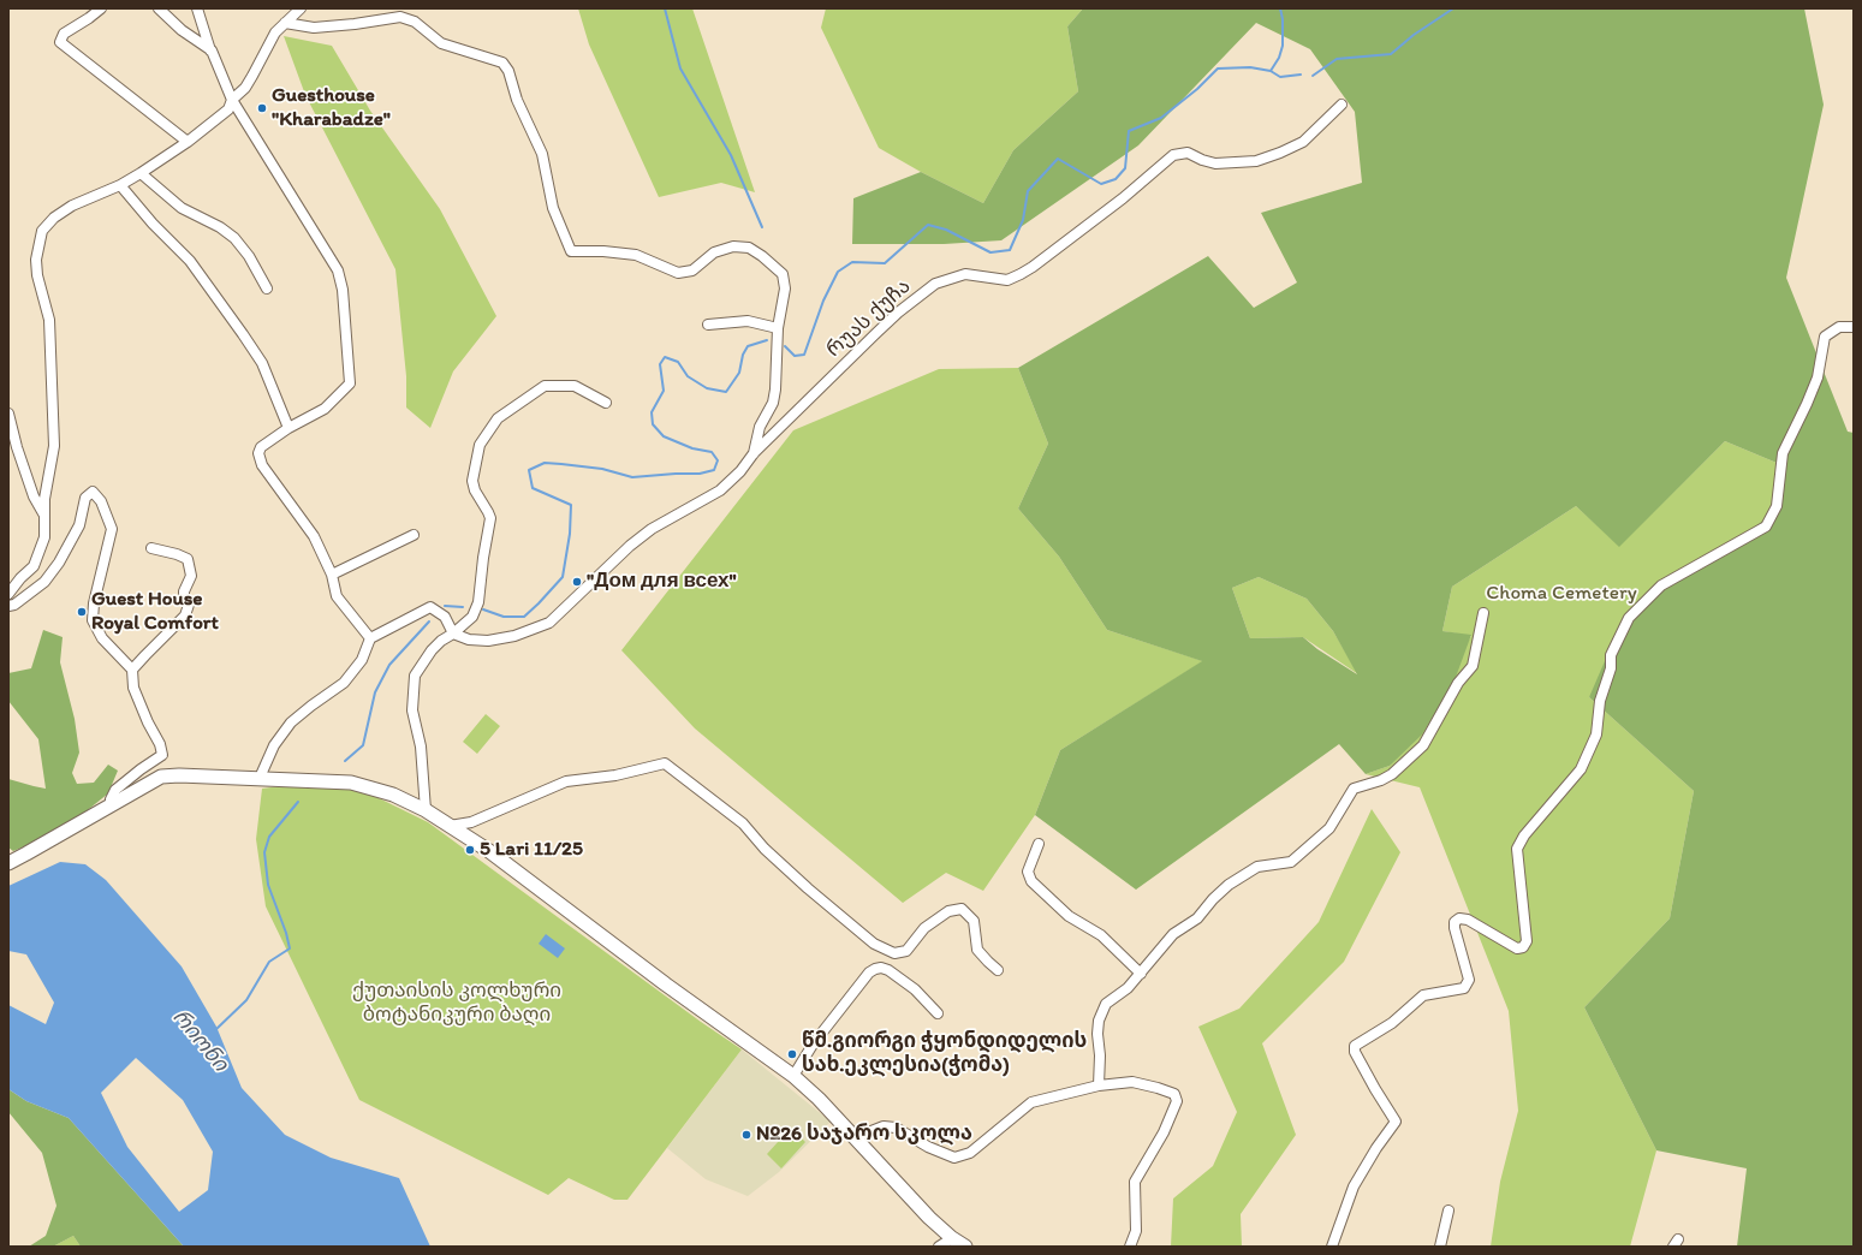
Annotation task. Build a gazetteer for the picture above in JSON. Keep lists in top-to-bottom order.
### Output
{
  "streets": {
    "street": ["რუას ქუჩა"]
  },
  "water": ["რიონი"],
  "parks": ["Choma Cemetery", "ქუთაისის კოლხური ბოტანიკური ბაღი"],
  "places": [
    "Guesthouse \"Kharabadze\"",
    "\"Дом для всех\"",
    "Guest House Royal Comfort",
    "5 Lari 11/25",
    "წმ.გიორგი ჭყონდიდელის სახ.ეკლესია(ჭომა)",
    "№26 საჯარო სკოლა"
  ]
}
